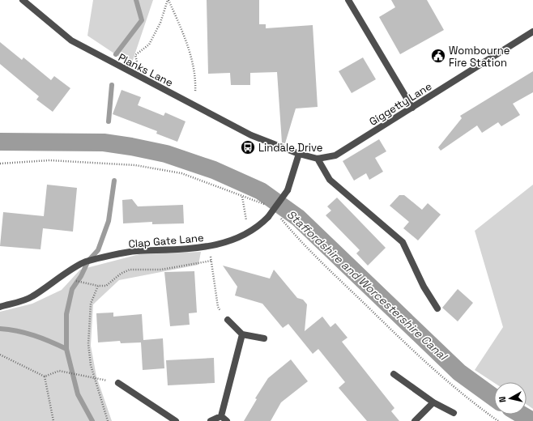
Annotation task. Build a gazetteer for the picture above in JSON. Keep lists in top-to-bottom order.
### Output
{
  "streets": {
    "street": ["Planks Lane", "Giggetty Lane", "Clap Gate Lane"]
  },
  "crossings": [
    ["Planks Lane", "Giggetty Lane"],
    ["Giggetty Lane", "Clap Gate Lane"]
  ],
  "water": ["Staffordshire and Worcestershire Canal"],
  "places": {
    "public building": ["Wombourne Fire Station"],
    "bus stop": ["Lindale Drive"]
  },
  "north": "left"
}
